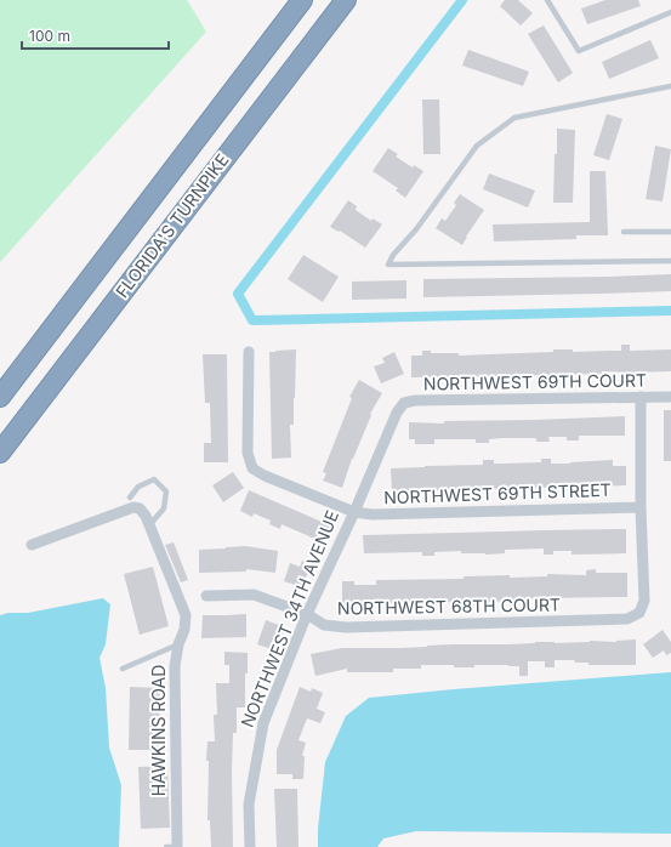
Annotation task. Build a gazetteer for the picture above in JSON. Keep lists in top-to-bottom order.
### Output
{
  "streets": {
    "highway": ["FLORIDA'S TURNPIKE"],
    "street": [
      "NORTHWEST 69TH COURT",
      "NORTHWEST 69TH STREET",
      "NORTHWEST 68TH COURT",
      "NORTHWEST 34TH AVENUE",
      "HAWKINS ROAD"
    ]
  },
  "crossings": [
    ["NORTHWEST 69TH COURT", "NORTHWEST 69TH STREET"],
    ["NORTHWEST 69TH COURT", "NORTHWEST 34TH AVENUE"],
    ["NORTHWEST 69TH STREET", "NORTHWEST 68TH COURT"],
    ["NORTHWEST 69TH STREET", "NORTHWEST 34TH AVENUE"],
    ["NORTHWEST 68TH COURT", "NORTHWEST 34TH AVENUE"]
  ],
  "scale_bar": "100 m"
}
